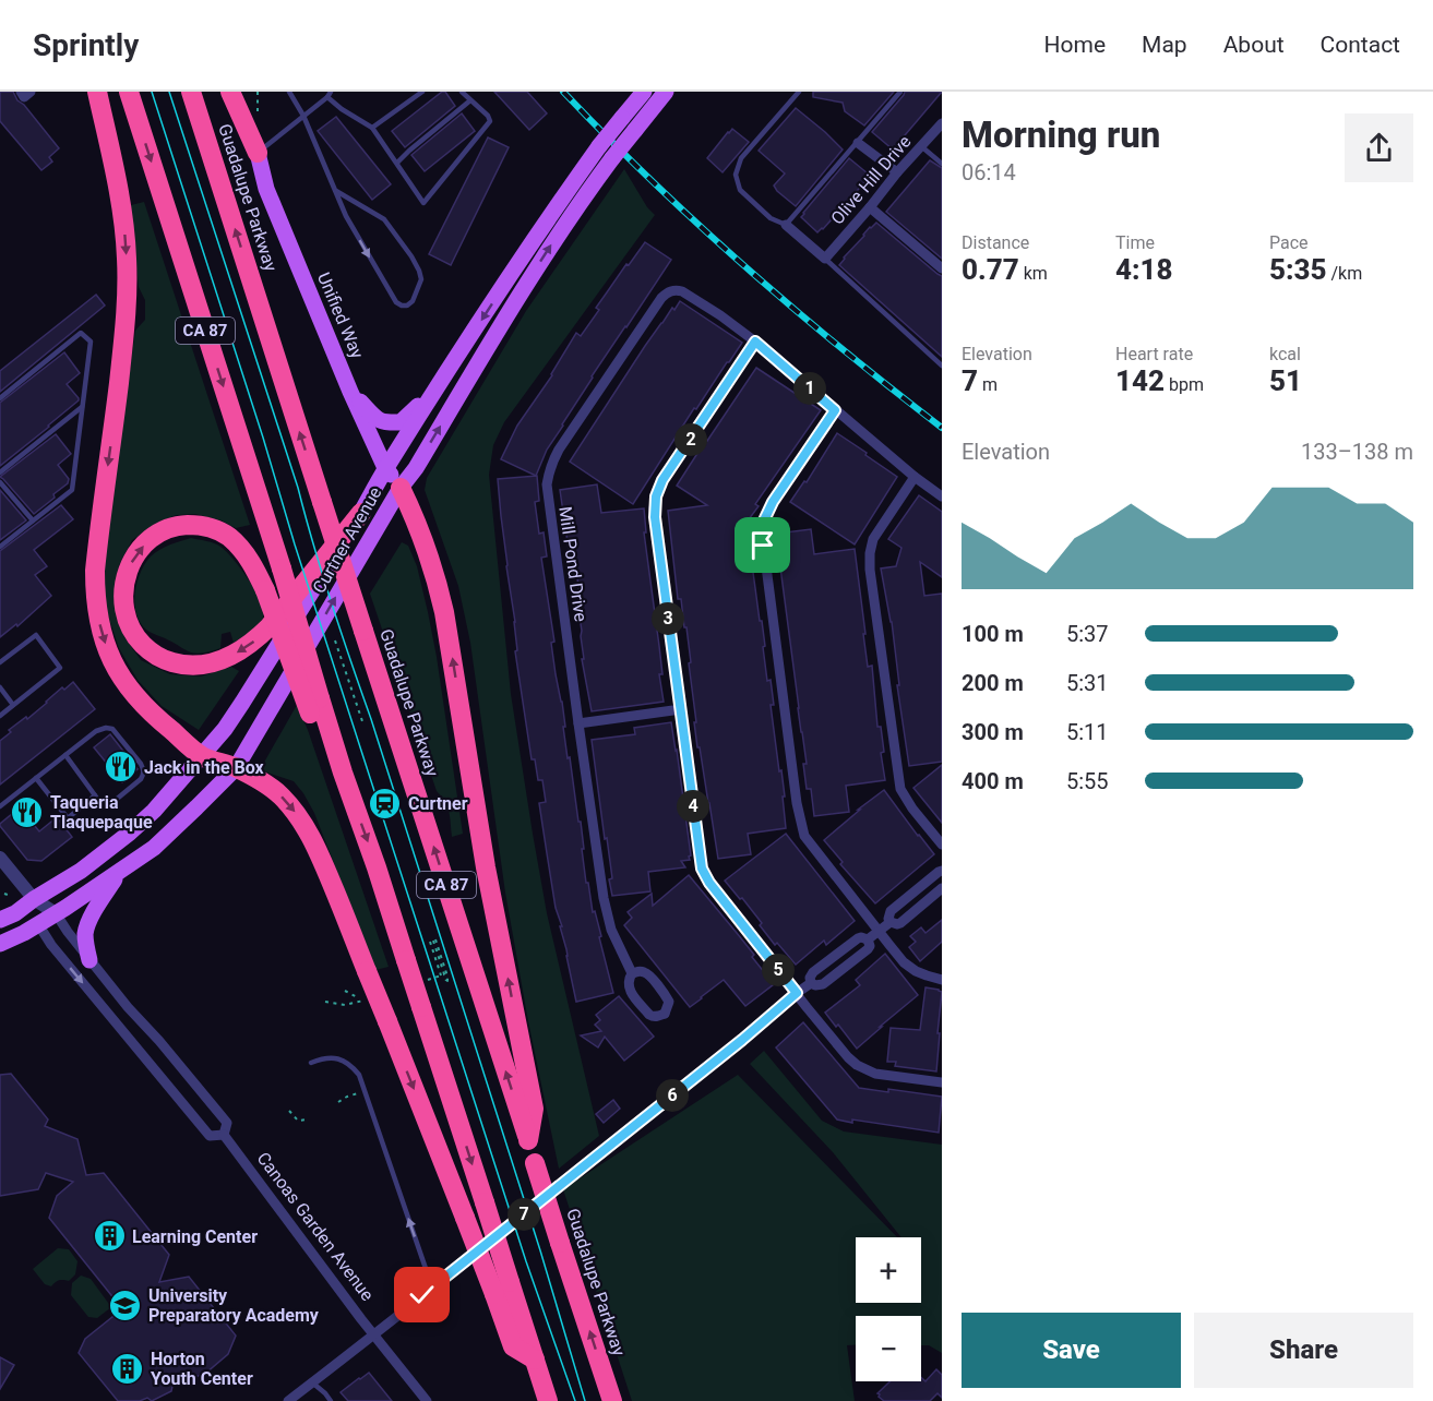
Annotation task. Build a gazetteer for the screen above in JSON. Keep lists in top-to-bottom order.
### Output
{
  "streets": {
    "highway": ["Guadalupe Parkway", "CA 87"],
    "main road": ["Unified Way", "Curtner Avenue"],
    "street": ["Olive Hill Drive", "Mill Pond Drive", "Canoas Garden Avenue"]
  },
  "crossings": [
    ["Unified Way", "Curtner Avenue"],
    ["Curtner Avenue", "Canoas Garden Avenue"]
  ],
  "places": {
    "restaurant": ["Jack in the Box", "Taqueria Tlaquepaque"],
    "station": ["Curtner"],
    "building": ["Learning Center", "Horton Youth Center"],
    "school or university": ["University Preparatory Academy"]
  },
  "page": {
    "header": "Sprintly",
    "nav": [
      "Home",
      "Map",
      "About",
      "Contact"
    ],
    "heading": ["Morning run", "06:14"],
    "stats": [
      ["Distance", "0.77 km"],
      ["Time", "4:18"],
      ["Pace", "5:35 /km"],
      ["Elevation", "7 m"],
      ["Heart rate", "142 bpm"],
      ["kcal", "51"]
    ],
    "pins": [
      "1",
      "2",
      "3",
      "4",
      "5",
      "6",
      "7"
    ],
    "chart": ["Elevation", "133–138 m"],
    "list": [
      {
        "name": "100 m",
        "note": "5:37"
      },
      {
        "name": "200 m",
        "note": "5:31"
      },
      {
        "name": "300 m",
        "note": "5:11"
      },
      {
        "name": "400 m",
        "note": "5:55"
      }
    ],
    "map_buttons": ["+", "−"],
    "buttons": ["Save", "Share"]
  }
}
